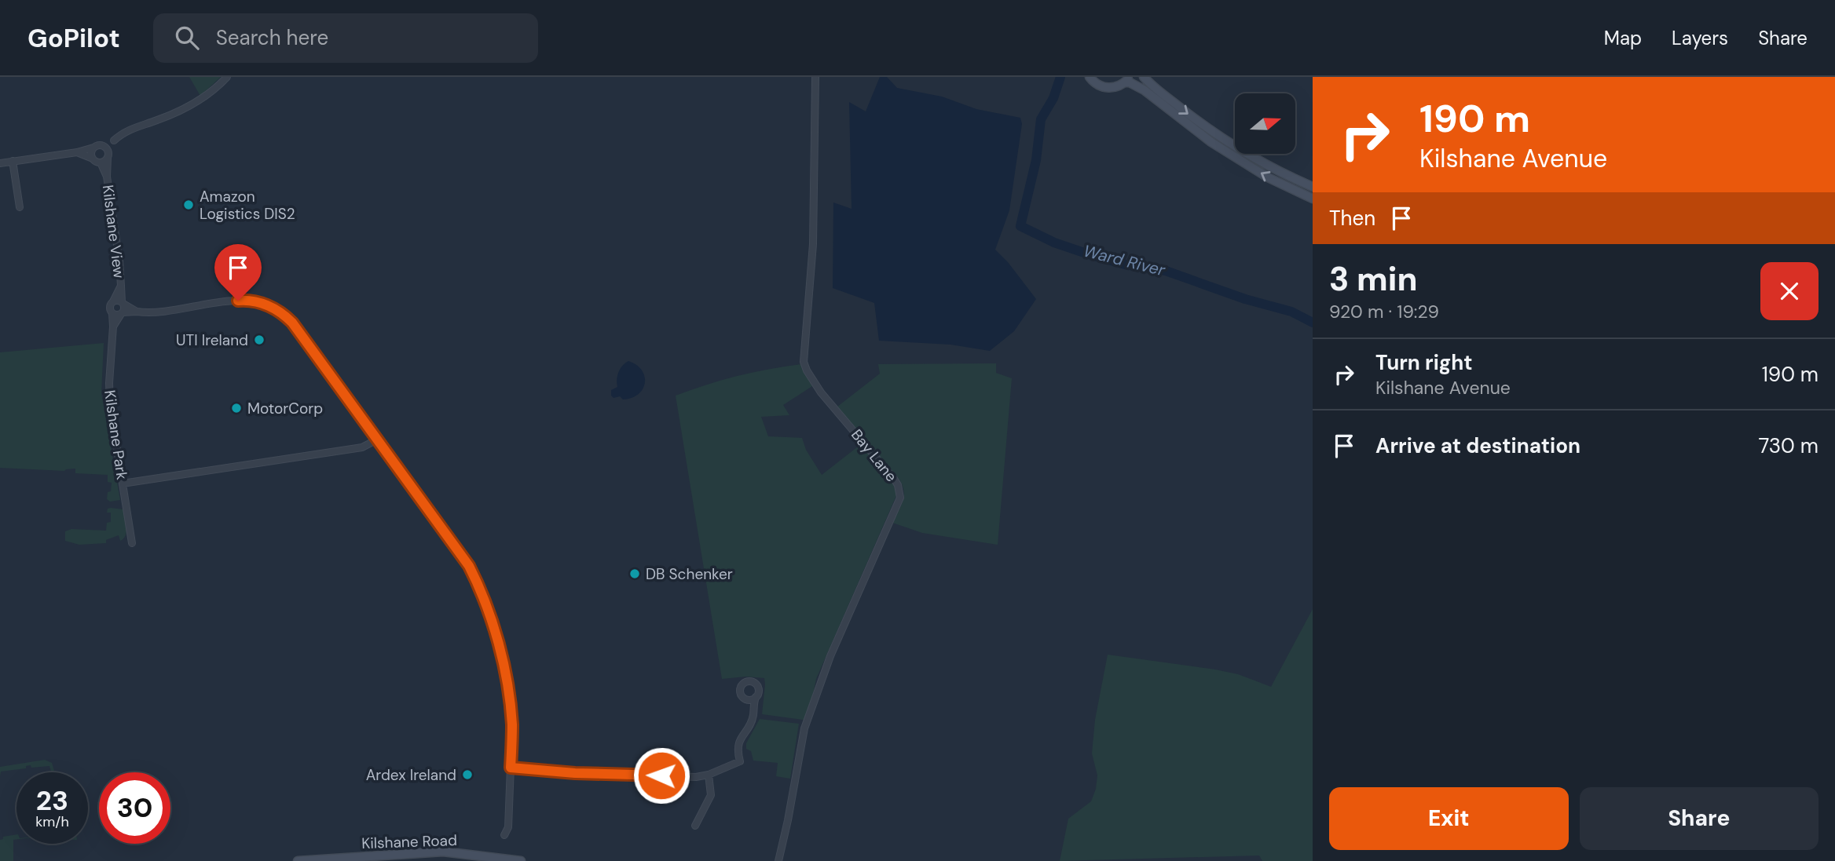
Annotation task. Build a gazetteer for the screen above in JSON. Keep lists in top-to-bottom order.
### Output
{
  "streets": {
    "street": [
      "Kilshane View",
      "Kilshane Park",
      "Bay Lane",
      "Kilshane Road"
    ]
  },
  "crossings": [
    ["Kilshane View", "Kilshane Park"]
  ],
  "water": ["Ward River"],
  "places": [
    "Amazon Logistics DIS2",
    "UTI Ireland",
    "MotorCorp",
    "DB Schenker",
    "Ardex Ireland"
  ],
  "north": "right",
  "page": {
    "header": "GoPilot",
    "search": "Search here",
    "nav": ["Map", "Layers", "Share"],
    "turn": ["190 m", "Kilshane Avenue"],
    "then": "Then",
    "heading": ["3 min", "920 m · 19:29"],
    "list": [
      {
        "name": "Turn right",
        "note": "Kilshane Avenue",
        "value": "190 m"
      },
      {
        "name": "Arrive at destination",
        "value": "730 m"
      }
    ],
    "speed": "23 km/h",
    "limit": "30",
    "buttons": ["Exit", "Share"]
  }
}
